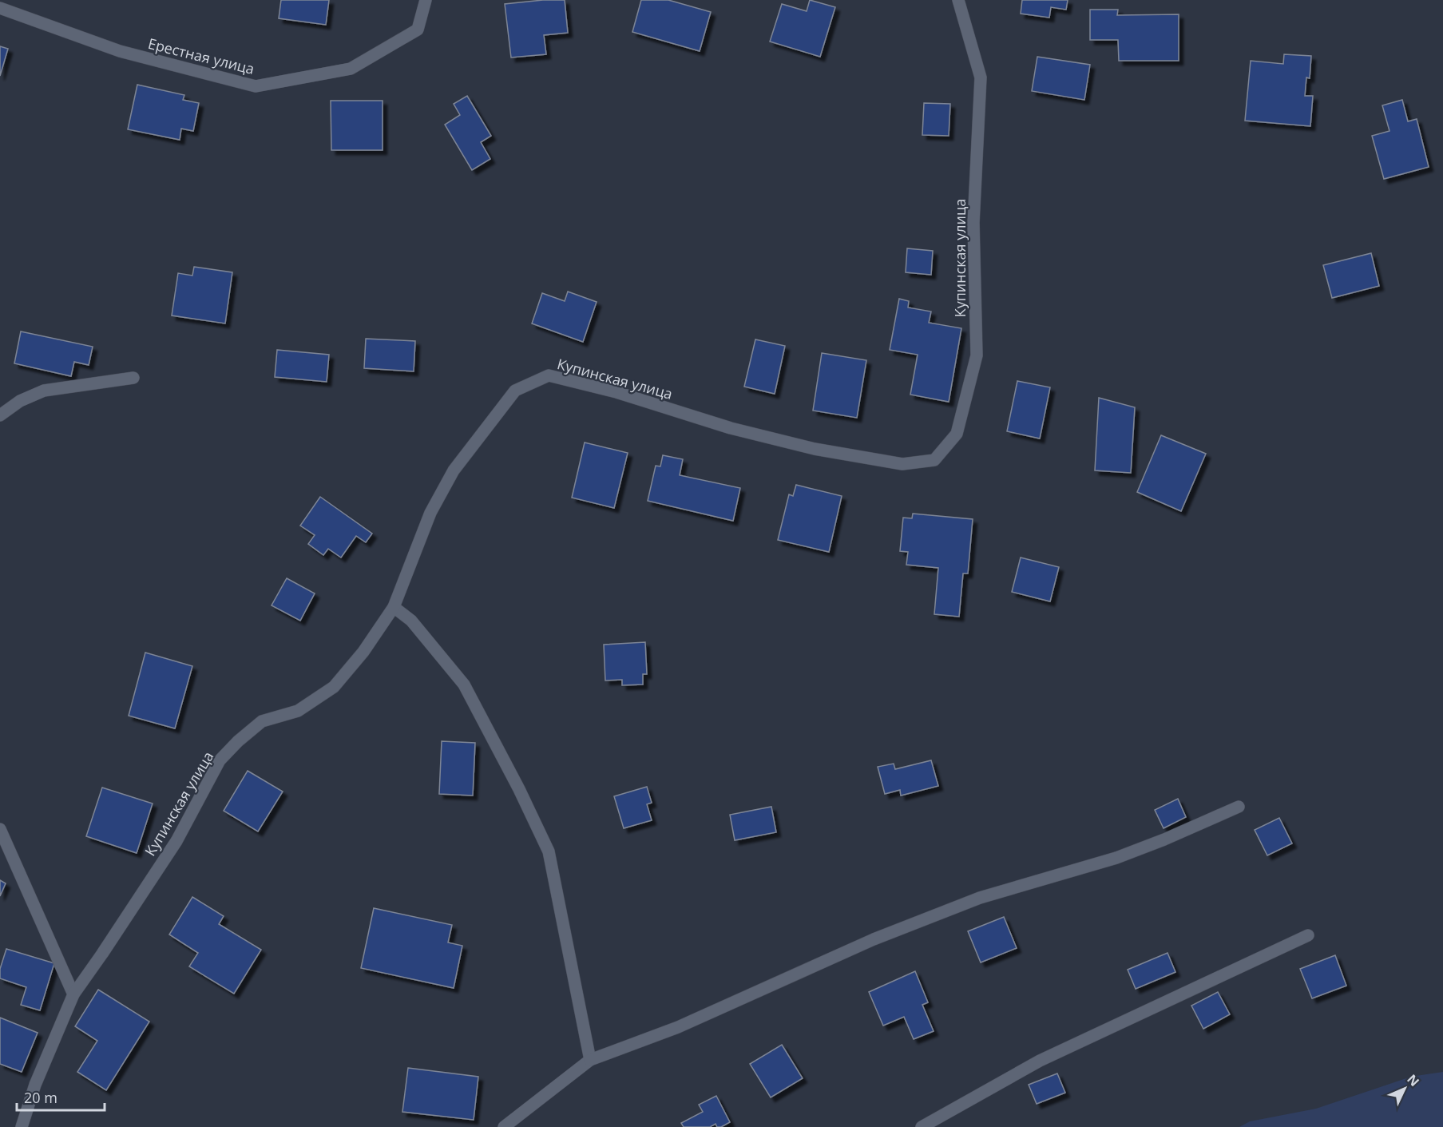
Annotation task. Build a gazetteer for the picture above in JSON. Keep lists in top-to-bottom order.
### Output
{
  "streets": {
    "street": ["Ерестная улица", "Купинская улица"]
  },
  "scale_bar": "20 m",
  "north": "top right"
}
